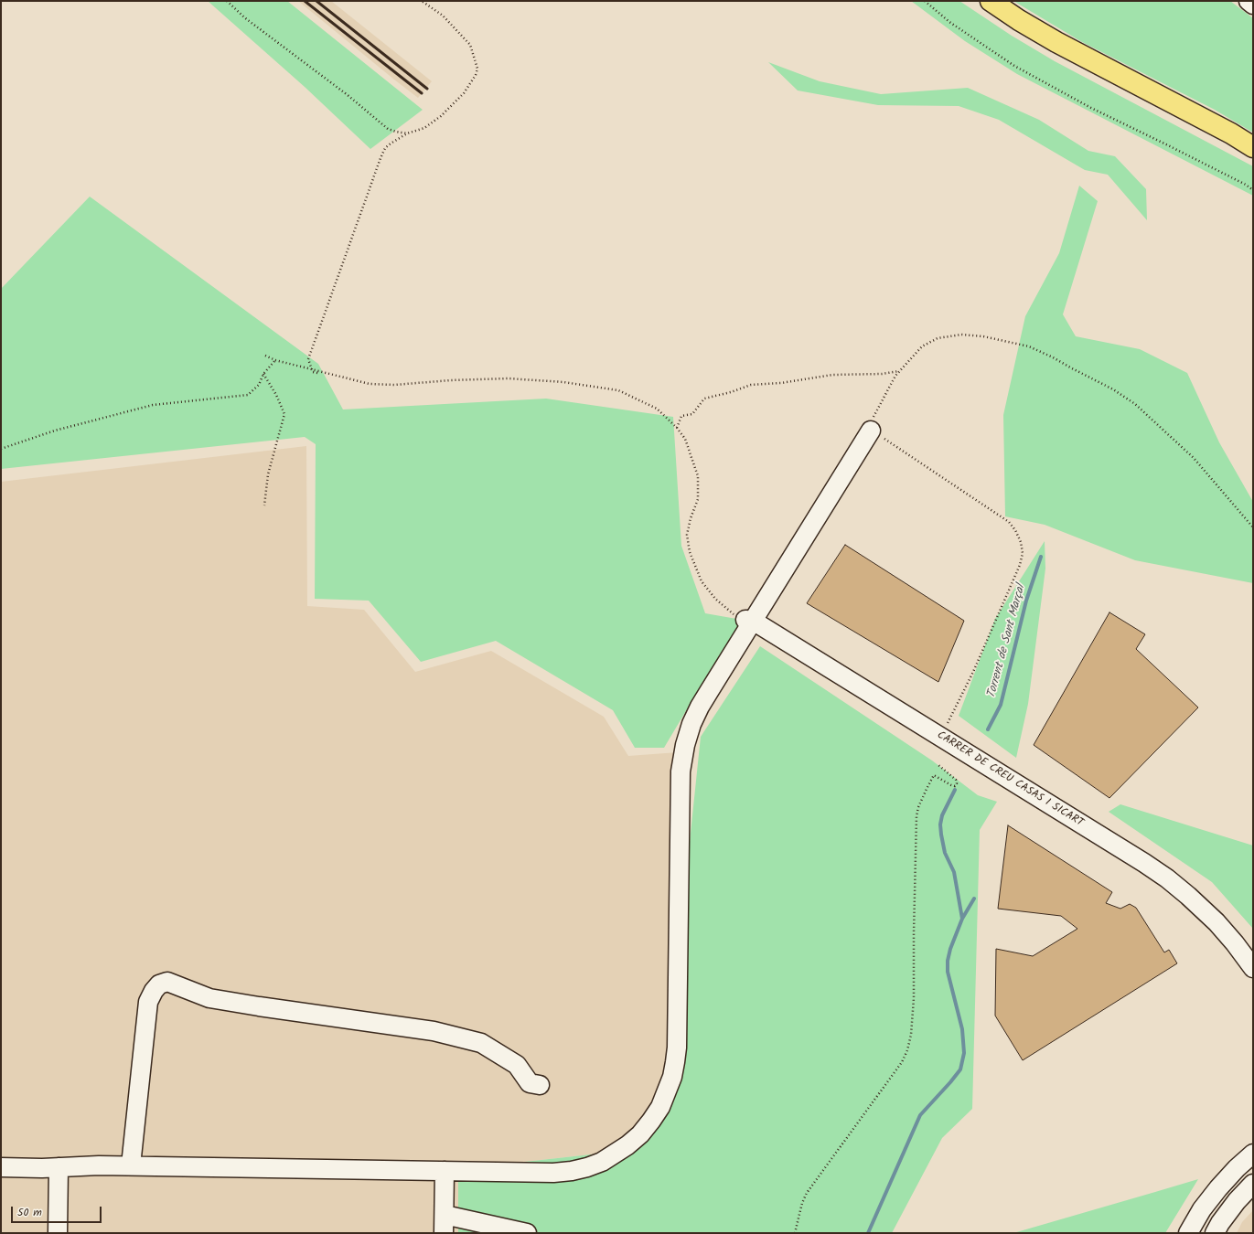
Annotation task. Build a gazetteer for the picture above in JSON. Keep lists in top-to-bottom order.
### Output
{
  "streets": {
    "street": ["CARRER DE CREU CASAS I SICART"]
  },
  "water": ["Torrent de Sant Marçal"],
  "scale_bar": "50 m"
}
